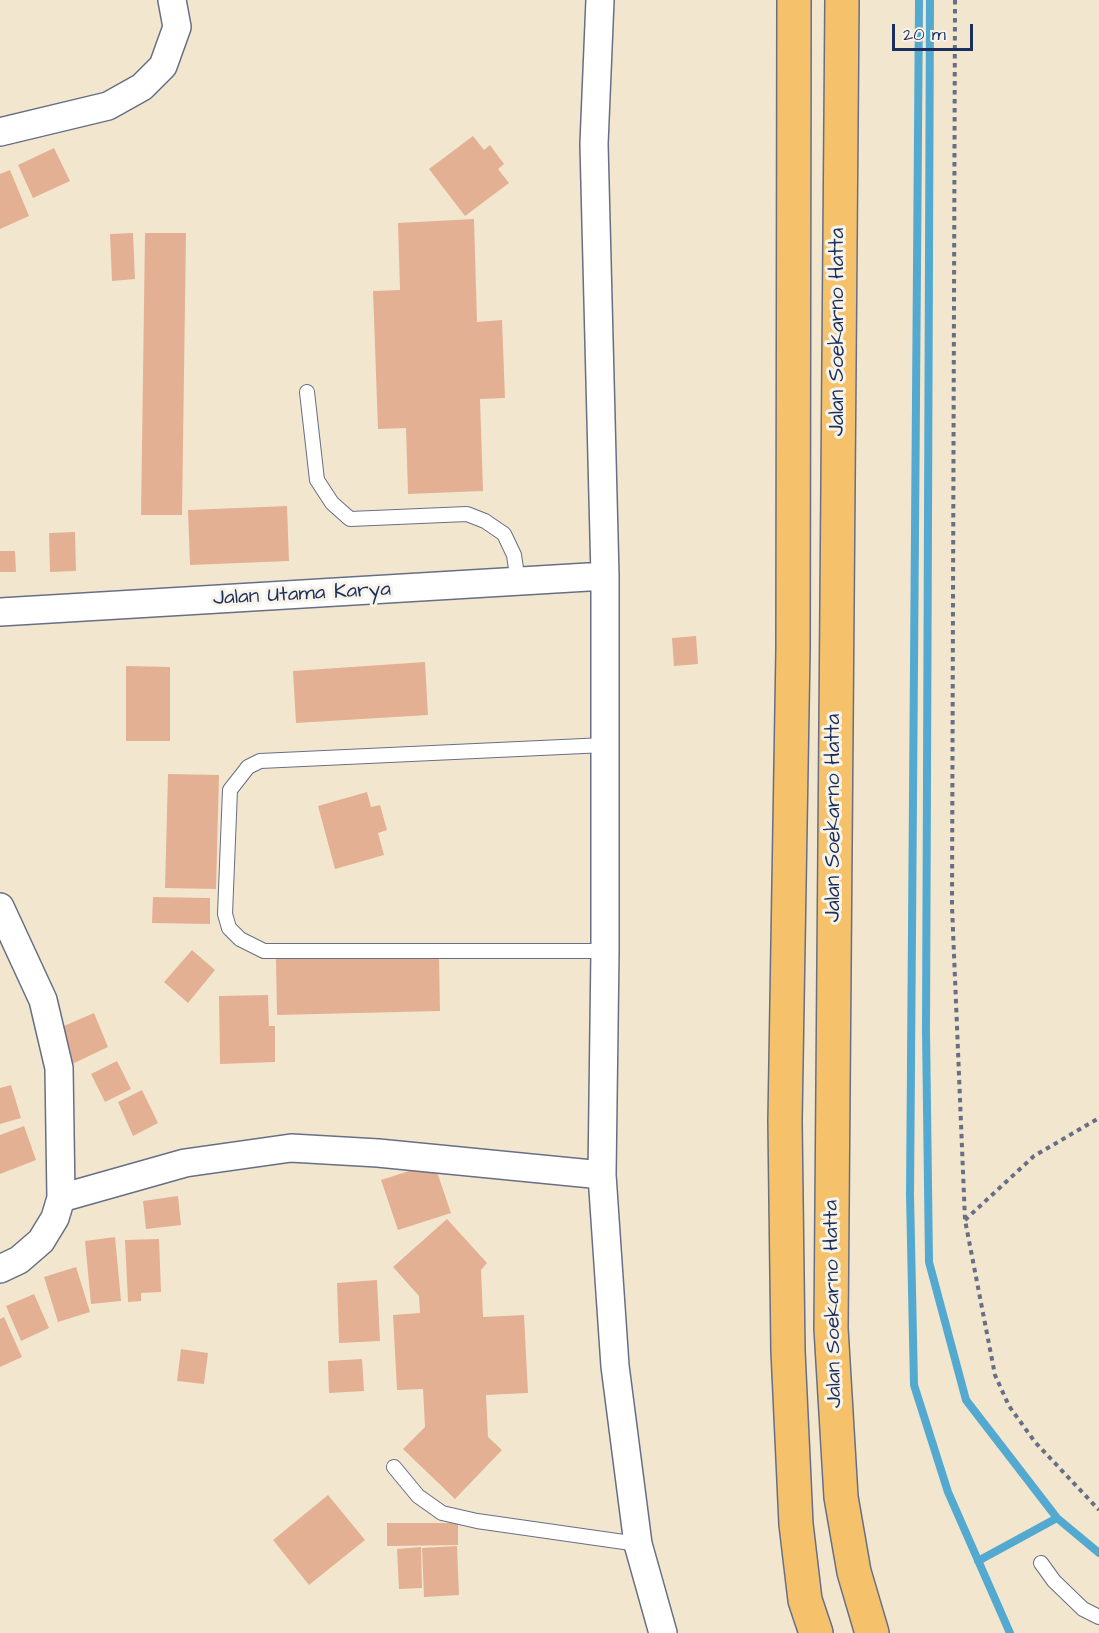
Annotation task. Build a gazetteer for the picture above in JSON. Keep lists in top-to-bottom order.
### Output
{
  "streets": {
    "highway": ["Jalan Soekarno Hatta"],
    "street": ["Jalan Utama Karya"]
  },
  "scale_bar": "20 m"
}
